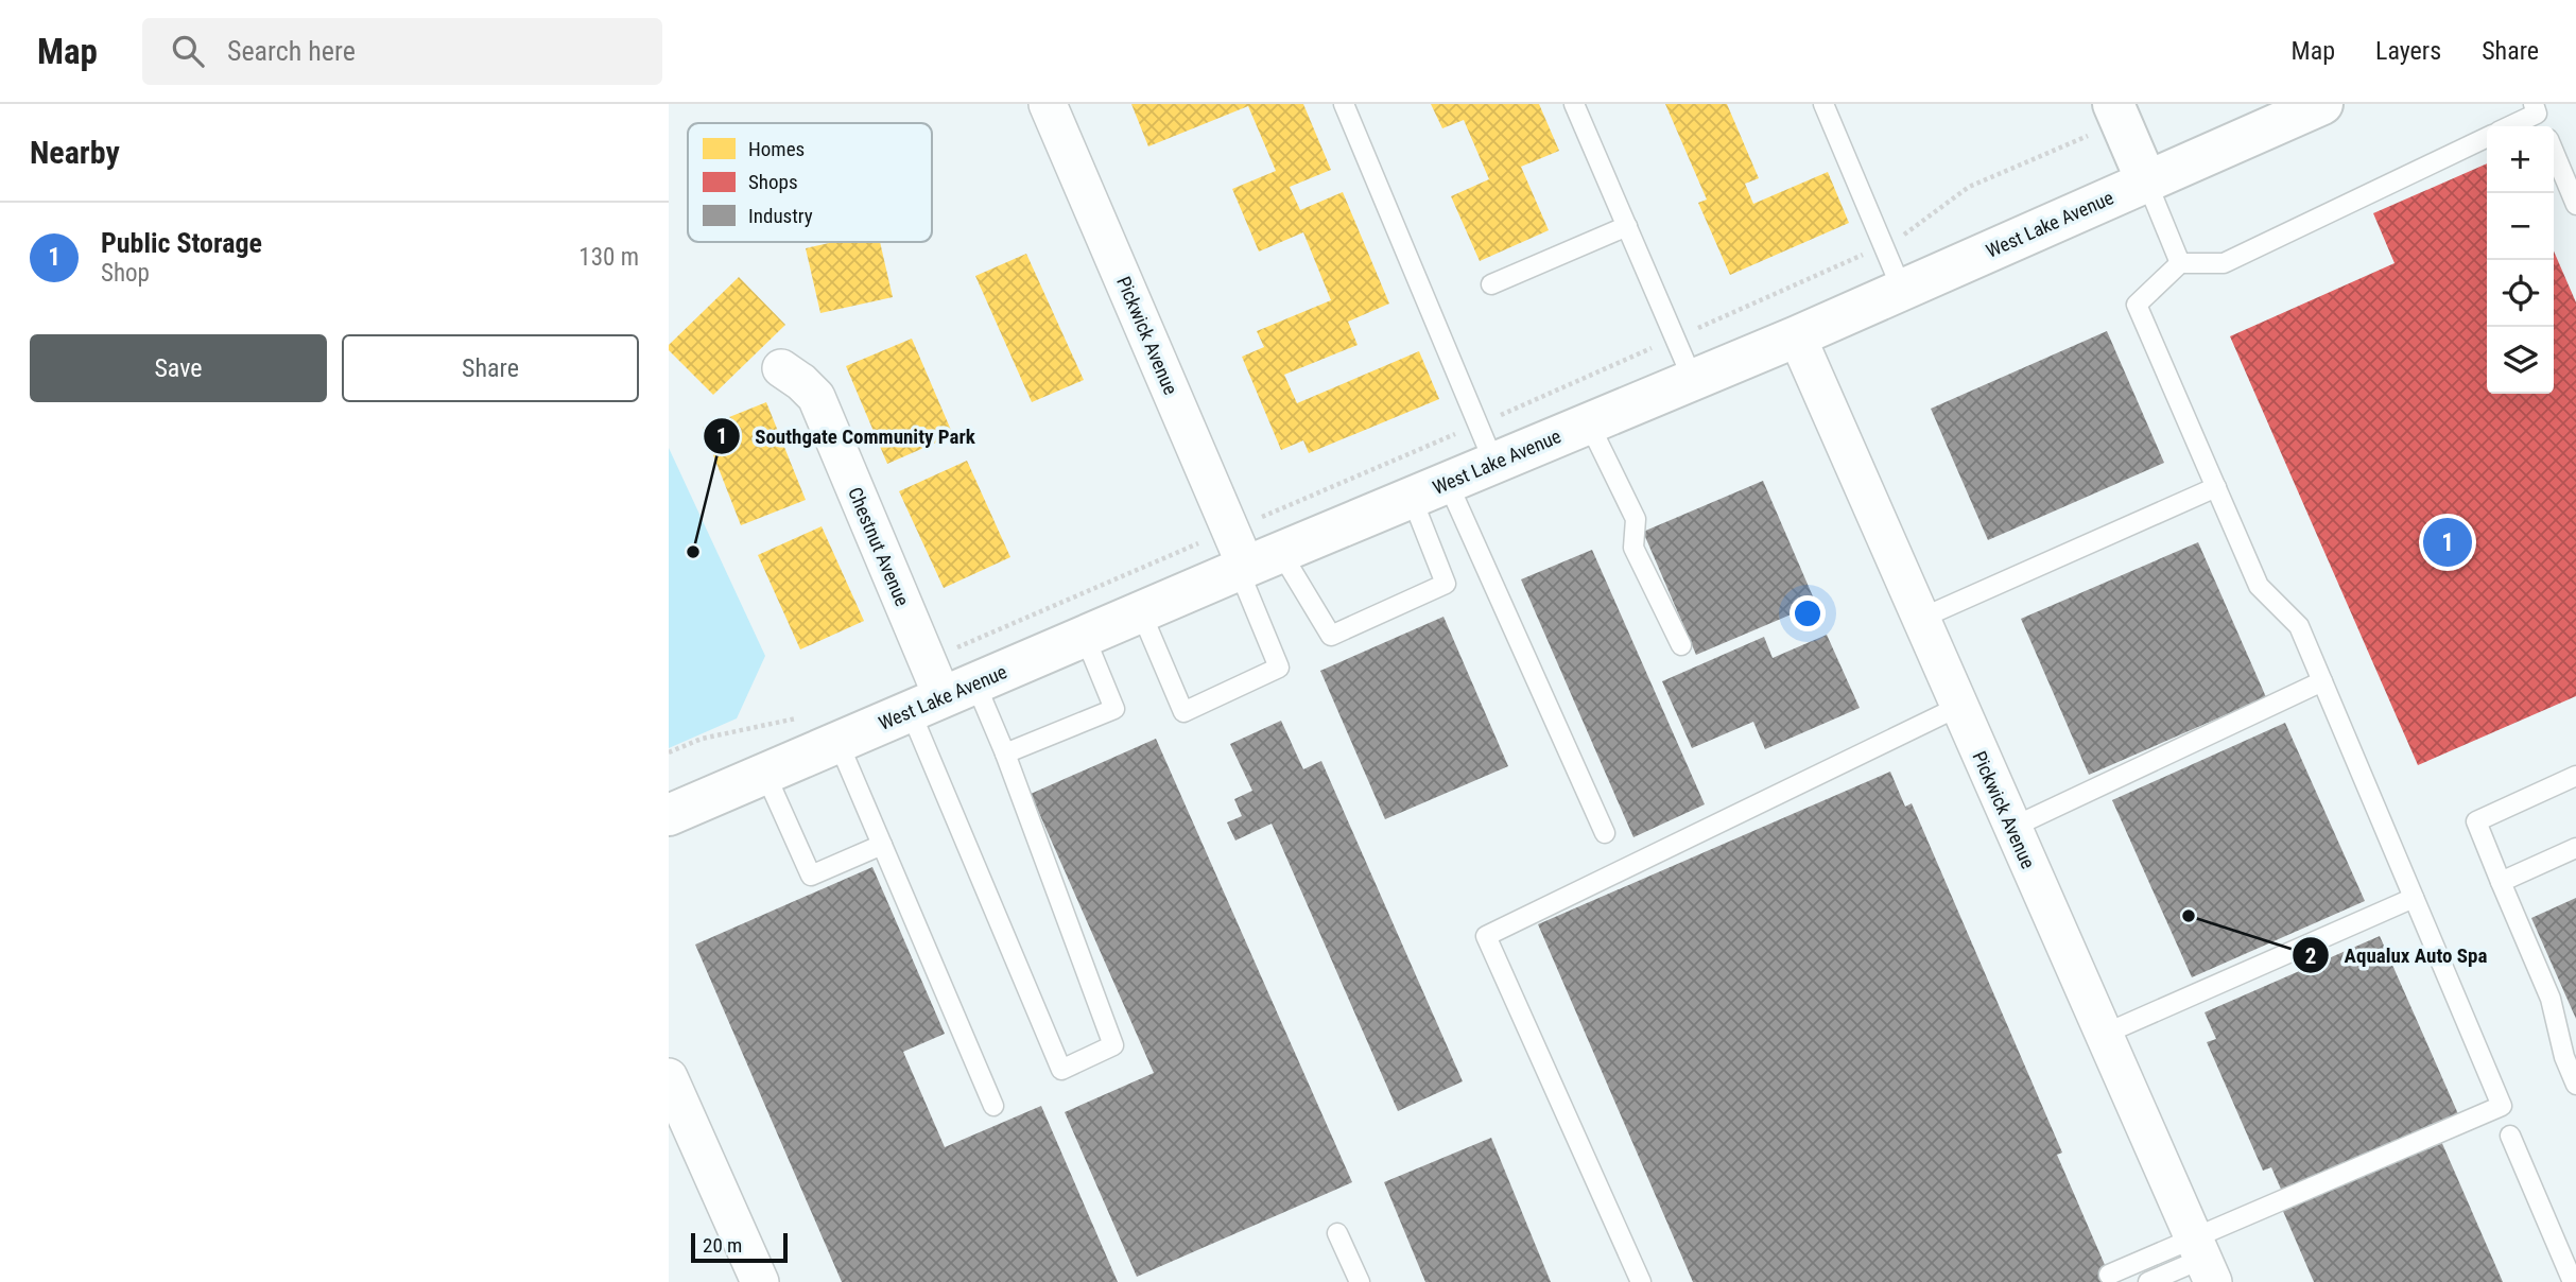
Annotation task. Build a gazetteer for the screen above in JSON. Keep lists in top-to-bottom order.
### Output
{
  "streets": {
    "street": ["West Lake Avenue", "Pickwick Avenue", "Chestnut Avenue"]
  },
  "crossings": [
    ["West Lake Avenue", "Pickwick Avenue"],
    ["West Lake Avenue", "Chestnut Avenue"]
  ],
  "places": ["Southgate Community Park", "Aqualux Auto Spa"],
  "legend": ["Homes", "Shops", "Industry"],
  "scale_bar": "20 m",
  "page": {
    "header": "Map",
    "search": "Search here",
    "nav": ["Map", "Layers", "Share"],
    "heading": "Nearby",
    "map_buttons": ["+", "−"],
    "list": [
      {
        "mark": "1",
        "name": "Public Storage",
        "note": "Shop",
        "value": "130 m"
      }
    ],
    "buttons": ["Save", "Share"],
    "pins": "1",
    "scale": "20 m"
  }
}
